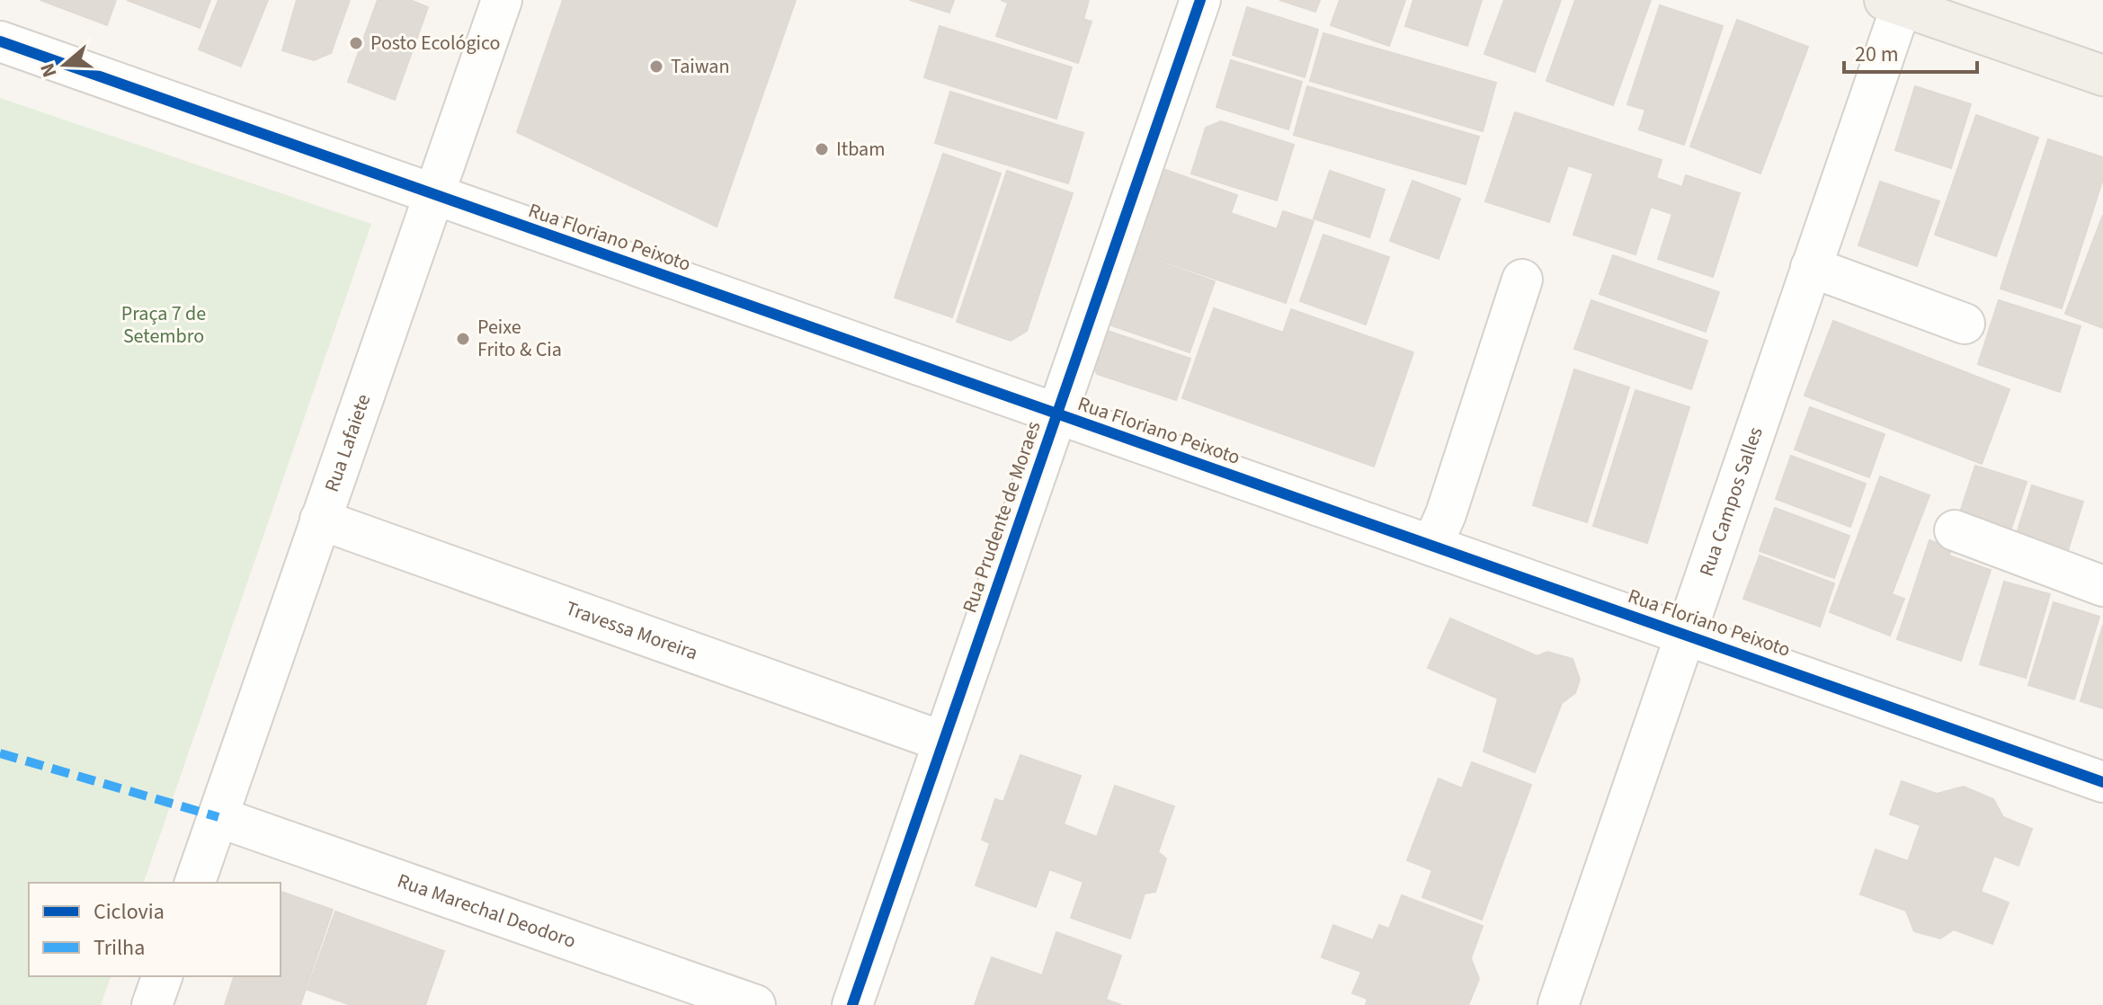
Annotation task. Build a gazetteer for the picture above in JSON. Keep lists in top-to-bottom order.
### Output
{
  "streets": {
    "street": [
      "Rua Floriano Peixoto",
      "Rua Lafaiete",
      "Rua Campos Salles",
      "Rua Prudente de Moraes",
      "Travessa Moreira",
      "Rua Marechal Deodoro"
    ]
  },
  "crossings": [
    ["Rua Floriano Peixoto", "Rua Lafaiete"],
    ["Rua Floriano Peixoto", "Rua Campos Salles"],
    ["Rua Floriano Peixoto", "Rua Prudente de Moraes"],
    ["Rua Lafaiete", "Travessa Moreira"],
    ["Rua Lafaiete", "Rua Marechal Deodoro"],
    ["Rua Prudente de Moraes", "Travessa Moreira"]
  ],
  "parks": ["Praça 7 de Setembro"],
  "places": [
    "Posto Ecológico",
    "Taiwan",
    "Itbam",
    "Peixe Frito & Cia"
  ],
  "legend": ["Ciclovia", "Trilha"],
  "scale_bar": "20 m",
  "north": "left"
}
